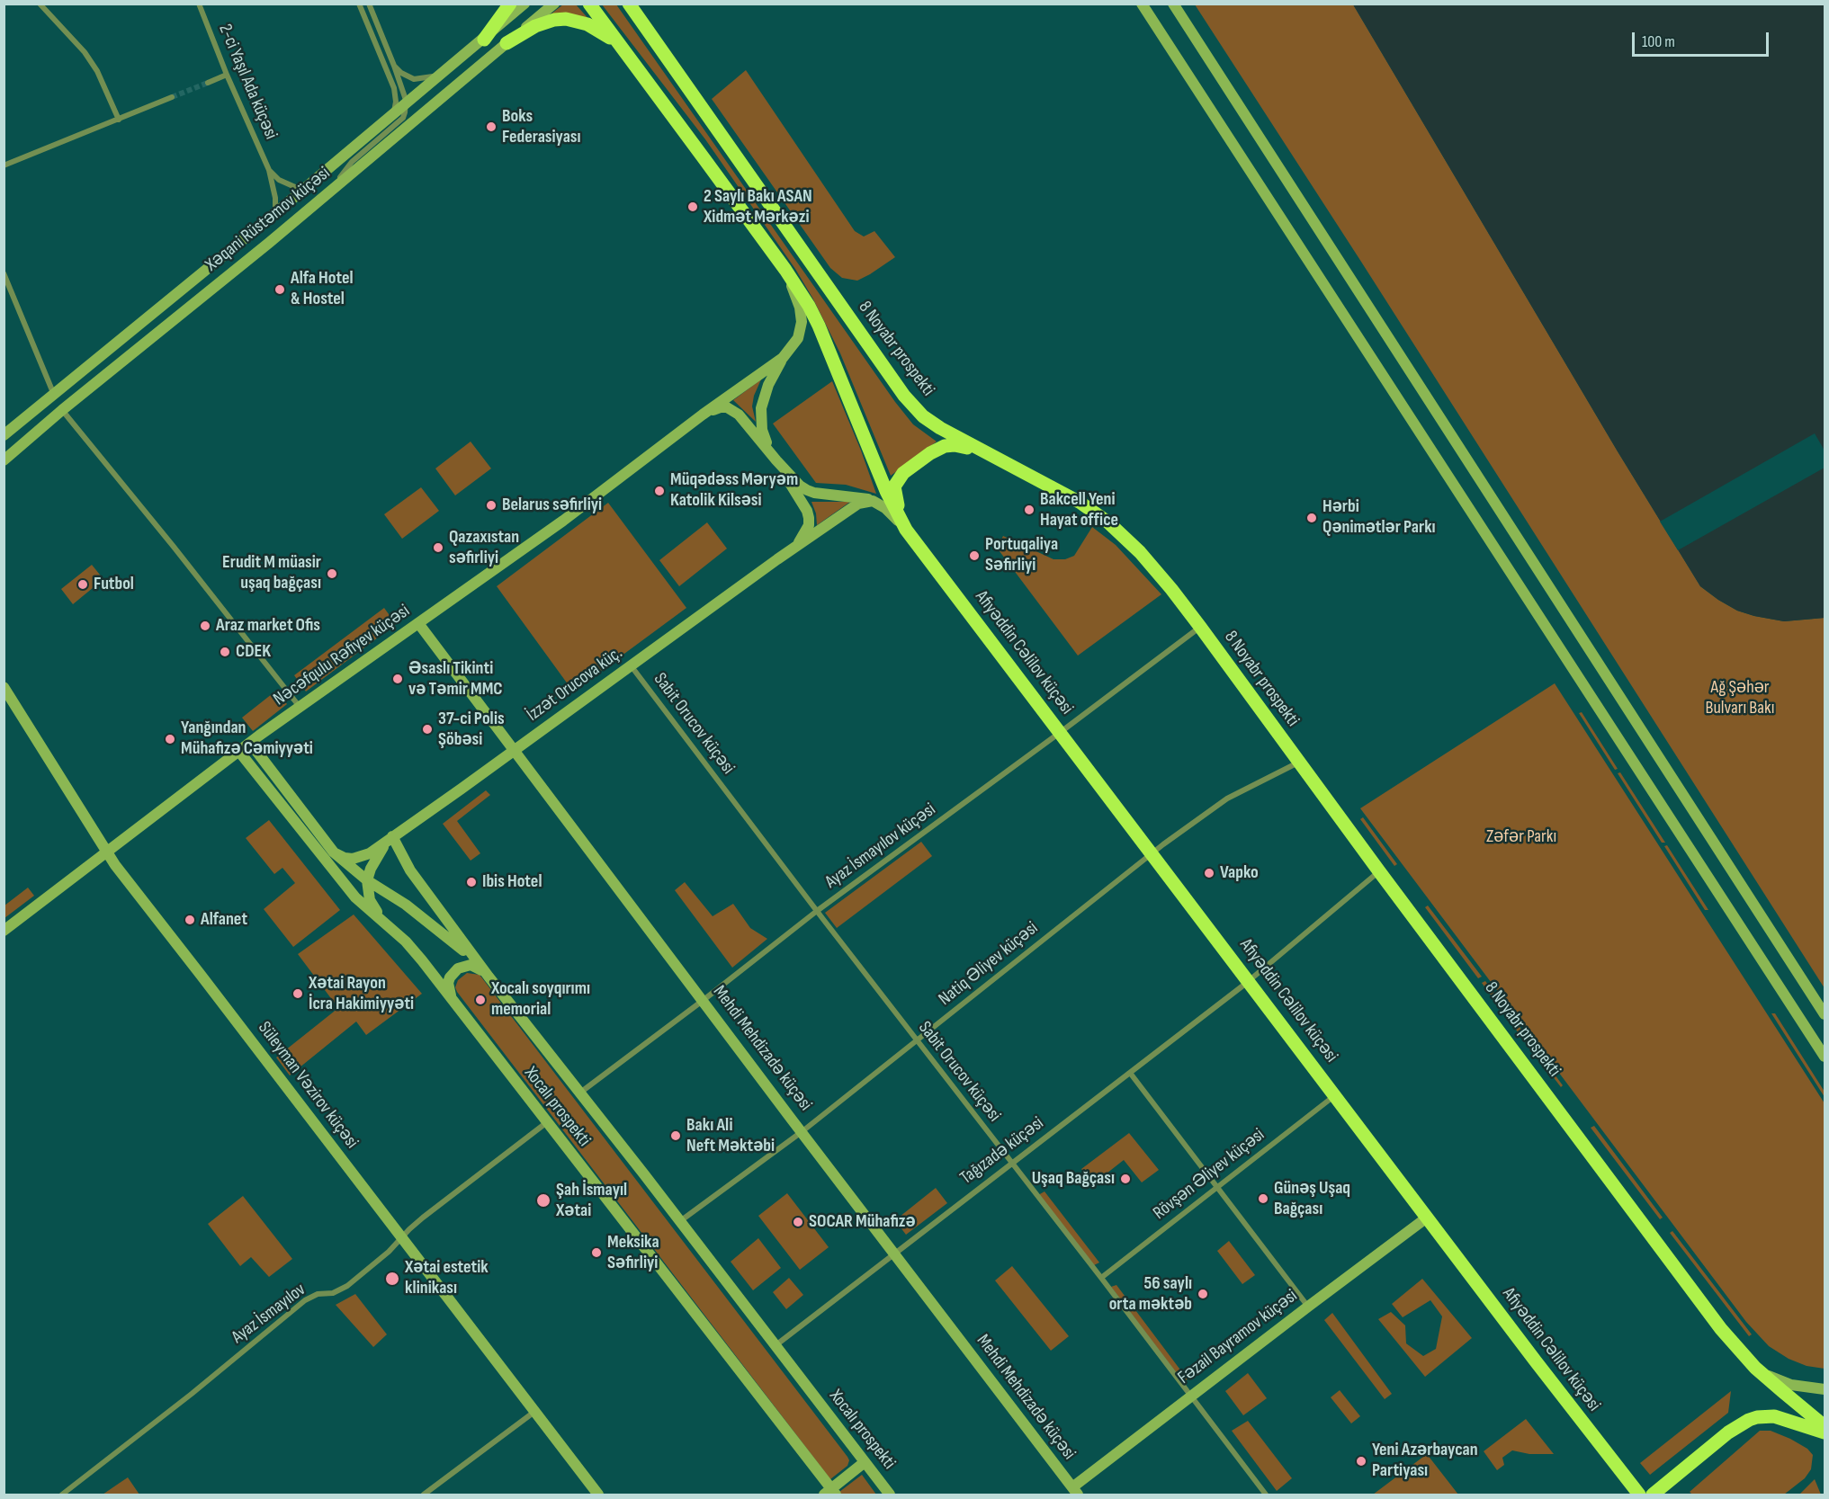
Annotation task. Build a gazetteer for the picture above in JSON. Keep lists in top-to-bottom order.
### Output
{
  "streets": {
    "highway": ["8 Noyabr prospekti", "Afiyəddin Cəlilov küçəsi"],
    "main road": [
      "Xəqani Rüstəmov küçəsi",
      "Nəcəfqulu Rəfiyev küçəsi",
      "İzzət Orucova küç.",
      "Mehdi Mehdizadə küçəsi",
      "Süleyman Vəzirov küçəsi",
      "Xocalı prospekti",
      "Fəzail Bayramov küçəsi"
    ],
    "street": [
      "2-ci Yaşıl Ada küçəsi",
      "Sabit Orucov küçəsi",
      "Ayaz İsmayılov küçəsi",
      "Natiq Əliyev küçəsi",
      "Tağızadə küçəsi",
      "Rövşən Əliyev küçəsi",
      "Ayaz İsmayılov"
    ]
  },
  "crossings": [
    ["8 Noyabr prospekti", "Ayaz İsmayılov küçəsi"],
    ["8 Noyabr prospekti", "Natiq Əliyev küçəsi"],
    ["Afiyəddin Cəlilov küçəsi", "Ayaz İsmayılov küçəsi"],
    ["Afiyəddin Cəlilov küçəsi", "Natiq Əliyev küçəsi"],
    ["Afiyəddin Cəlilov küçəsi", "Tağızadə küçəsi"],
    ["Afiyəddin Cəlilov küçəsi", "Rövşən Əliyev küçəsi"],
    ["Afiyəddin Cəlilov küçəsi", "Fəzail Bayramov küçəsi"],
    ["Nəcəfqulu Rəfiyev küçəsi", "Mehdi Mehdizadə küçəsi"],
    ["Nəcəfqulu Rəfiyev küçəsi", "Süleyman Vəzirov küçəsi"],
    ["Nəcəfqulu Rəfiyev küçəsi", "Xocalı prospekti"],
    ["İzzət Orucova küç.", "Sabit Orucov küçəsi"],
    ["İzzət Orucova küç.", "Mehdi Mehdizadə küçəsi"],
    ["İzzət Orucova küç.", "Xocalı prospekti"],
    ["Sabit Orucov küçəsi", "Ayaz İsmayılov küçəsi"],
    ["Sabit Orucov küçəsi", "Natiq Əliyev küçəsi"],
    ["Sabit Orucov küçəsi", "Tağızadə küçəsi"],
    ["Sabit Orucov küçəsi", "Rövşən Əliyev küçəsi"],
    ["Sabit Orucov küçəsi", "Fəzail Bayramov küçəsi"],
    ["Ayaz İsmayılov küçəsi", "Mehdi Mehdizadə küçəsi"],
    ["Ayaz İsmayılov küçəsi", "Xocalı prospekti"],
    ["Natiq Əliyev küçəsi", "Mehdi Mehdizadə küçəsi"],
    ["Natiq Əliyev küçəsi", "Xocalı prospekti"],
    ["Mehdi Mehdizadə küçəsi", "Tağızadə küçəsi"],
    ["Mehdi Mehdizadə küçəsi", "Fəzail Bayramov küçəsi"],
    ["Süleyman Vəzirov küçəsi", "Ayaz İsmayılov"],
    ["Xocalı prospekti", "Tağızadə küçəsi"],
    ["Xocalı prospekti", "Ayaz İsmayılov"]
  ],
  "parks": ["Ağ Şəhər Bulvarı Bakı", "Zəfər Parkı"],
  "places": [
    "Boks Federasiyası",
    "2 Saylı Bakı ASAN Xidmət Mərkəzi",
    "Alfa Hotel & Hostel",
    "Müqədəss Məryəm Katolik Kilsəsi",
    "Belarus səfirliyi",
    "Bakcell Yeni Hayat office",
    "Hərbi Qənimətlər Parkı",
    "Qazaxıstan səfirliyi",
    "Portuqaliya Səfirliyi",
    "Erudit M müasir uşaq bağçası",
    "Futbol",
    "Araz market Ofis",
    "CDEK",
    "Əsaslı Tikinti və Təmir MMC",
    "37-ci Polis Şöbəsi",
    "Yanğından Mühafizə Cəmiyyəti",
    "Vapko",
    "Ibis Hotel",
    "Alfanet",
    "Xətai Rayon İcra Hakimiyyəti",
    "Xocalı soyqırımı memorial",
    "Bakı Ali Neft Məktəbi",
    "Uşaq Bağçası",
    "Günəş Uşaq Bağçası",
    "Şah İsmayıl Xətai",
    "SOCAR Mühafizə",
    "Meksika Səfirliyi",
    "Xətai estetik klinikası",
    "56 saylı orta məktəb",
    "Yeni Azərbaycan Partiyası"
  ],
  "scale_bar": "100 m"
}
